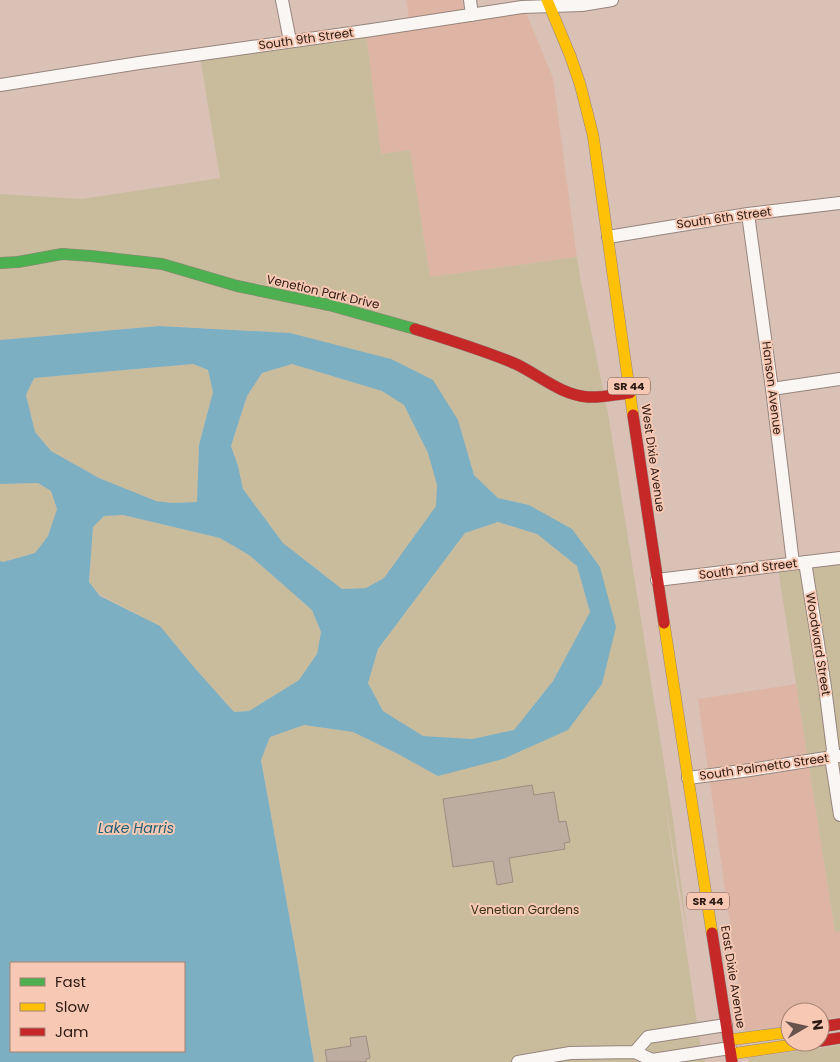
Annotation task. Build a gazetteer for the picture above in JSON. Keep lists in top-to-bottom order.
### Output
{
  "streets": {
    "main road": [
      "Venetion Park Drive",
      "SR 44",
      "West Dixie Avenue",
      "East Dixie Avenue"
    ],
    "street": [
      "South 9th Street",
      "South 6th Street",
      "Hanson Avenue",
      "South 2nd Street",
      "Woodward Street",
      "South Palmetto Street"
    ]
  },
  "crossings": [
    ["South 9th Street", "West Dixie Avenue"],
    ["South 6th Street", "Hanson Avenue"],
    ["South 6th Street", "West Dixie Avenue"],
    ["Venetion Park Drive", "West Dixie Avenue"],
    ["Hanson Avenue", "South 2nd Street"],
    ["Hanson Avenue", "Woodward Street"],
    ["West Dixie Avenue", "South 2nd Street"],
    ["West Dixie Avenue", "South Palmetto Street"],
    ["West Dixie Avenue", "East Dixie Avenue"],
    ["South 2nd Street", "Woodward Street"],
    ["Woodward Street", "South Palmetto Street"],
    ["South Palmetto Street", "East Dixie Avenue"]
  ],
  "water": ["Lake Harris"],
  "parks": ["Venetian Gardens"],
  "legend": ["Fast", "Slow", "Jam"],
  "north": "right"
}
